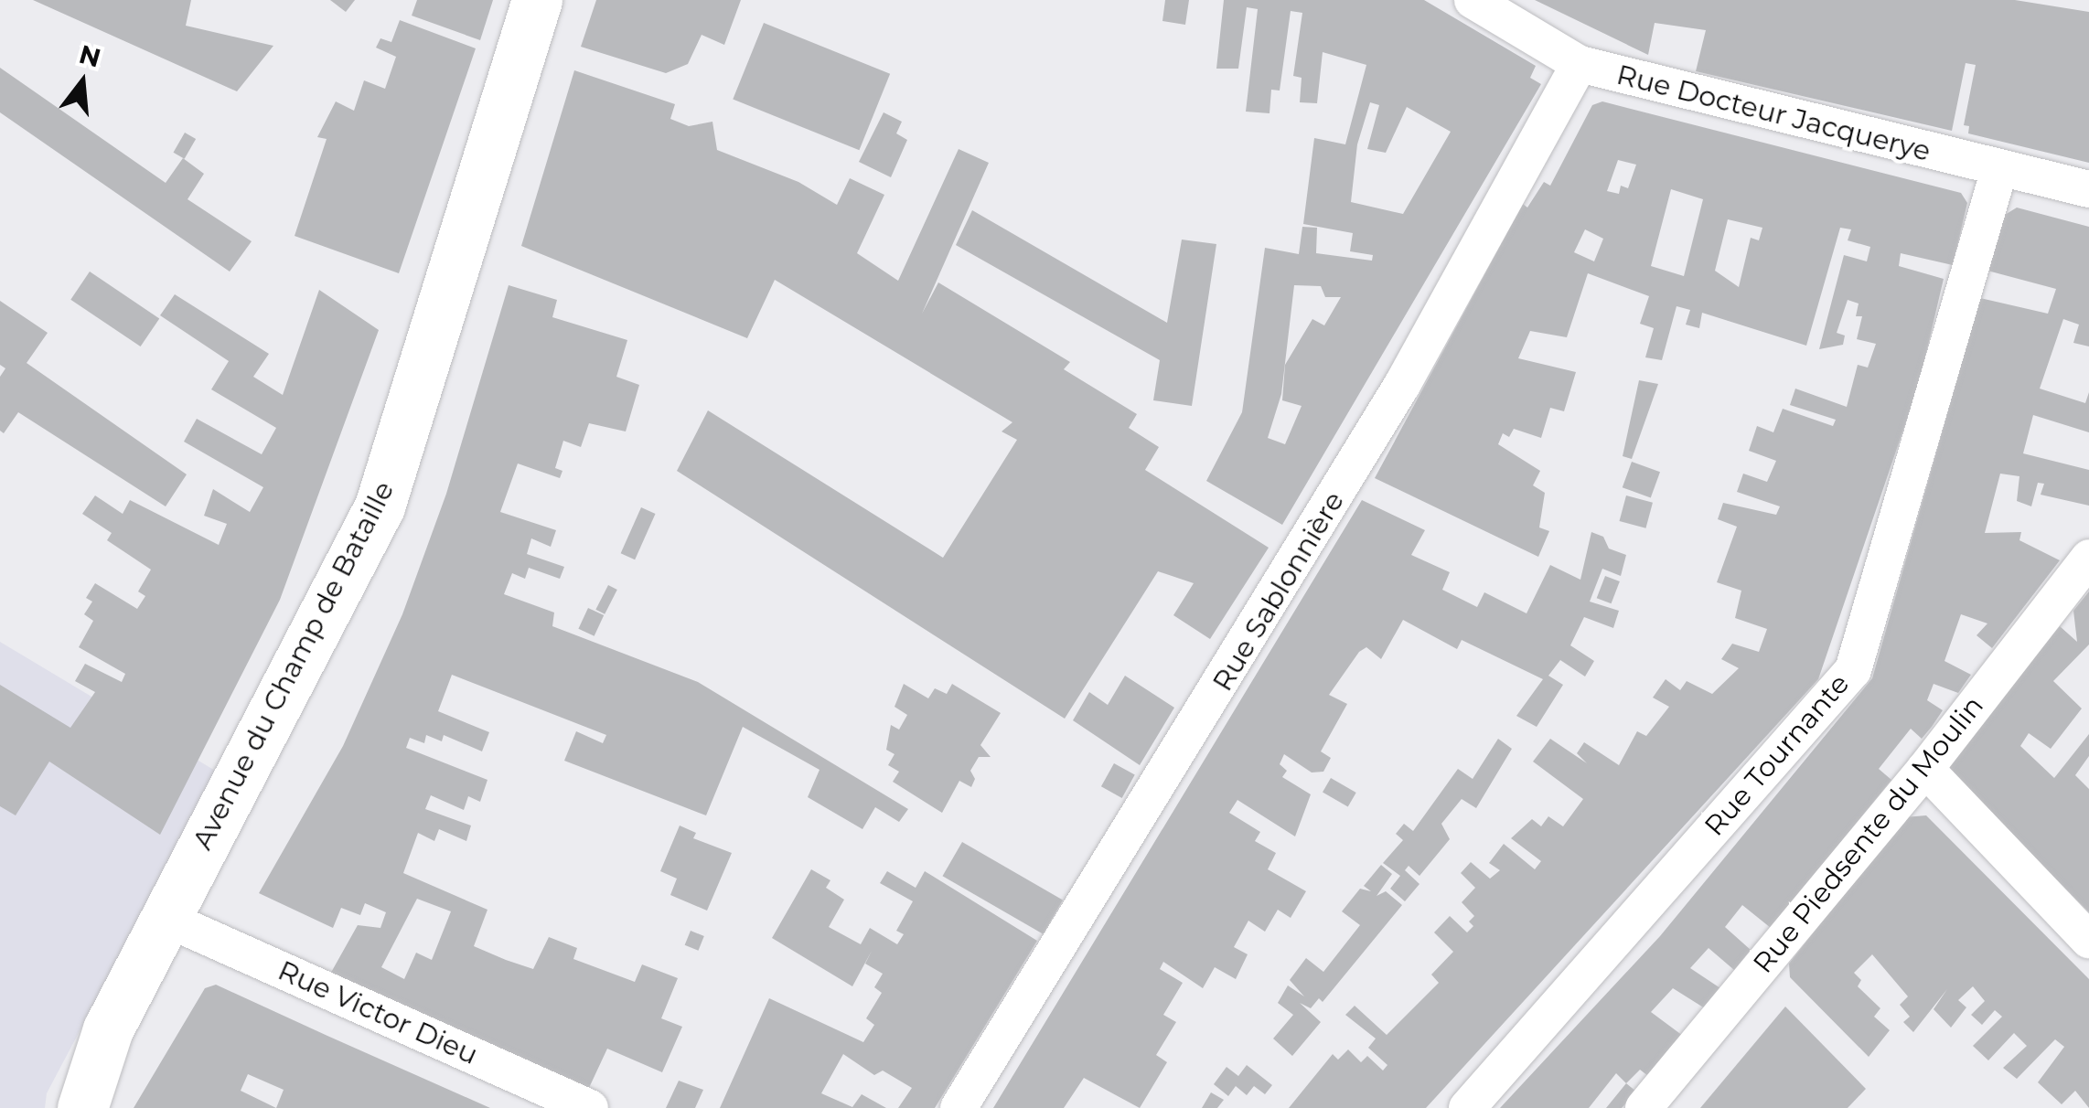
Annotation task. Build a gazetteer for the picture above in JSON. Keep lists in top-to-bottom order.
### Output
{
  "streets": {
    "street": [
      "Rue Docteur Jacquerye",
      "Rue Sablonnière",
      "Avenue du Champ de Bataille",
      "Rue Tournante",
      "Rue Piedsente du Moulin",
      "Rue Victor Dieu"
    ]
  },
  "crossings": [
    ["Rue Docteur Jacquerye", "Rue Sablonnière"],
    ["Rue Docteur Jacquerye", "Rue Tournante"],
    ["Avenue du Champ de Bataille", "Rue Victor Dieu"]
  ],
  "north": "top"
}
